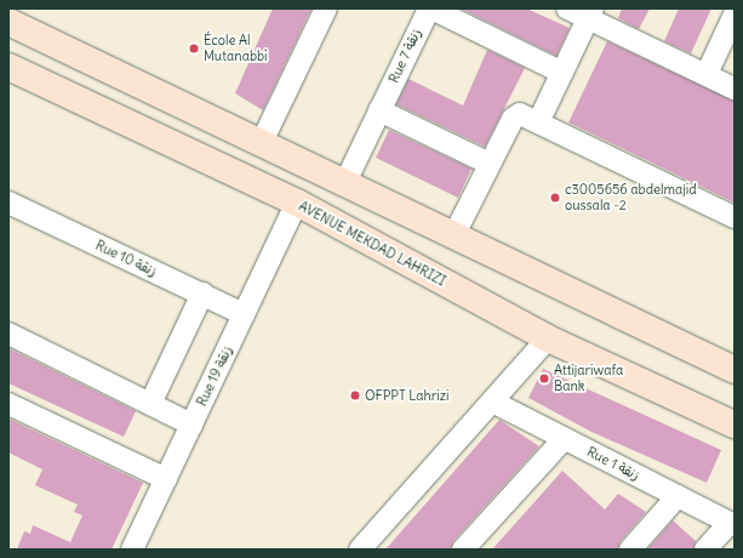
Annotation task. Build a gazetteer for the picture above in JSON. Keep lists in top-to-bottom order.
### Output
{
  "streets": {
    "main road": ["AVENUE MEKDAD LAHRIZI"],
    "street": [
      "Rue 7 زنقة",
      "Rue 10 زنقة",
      "Rue 19 زنقة",
      "Rue 1 زنقة"
    ]
  },
  "crossings": [
    ["AVENUE MEKDAD LAHRIZI", "Rue 19 زنقة"],
    ["Rue 10 زنقة", "Rue 19 زنقة"]
  ],
  "places": [
    "École Al Mutanabbi",
    "c3005656 abdelmajid oussala -2",
    "Attijariwafa Bank",
    "OFPPT Lahrizi"
  ]
}
